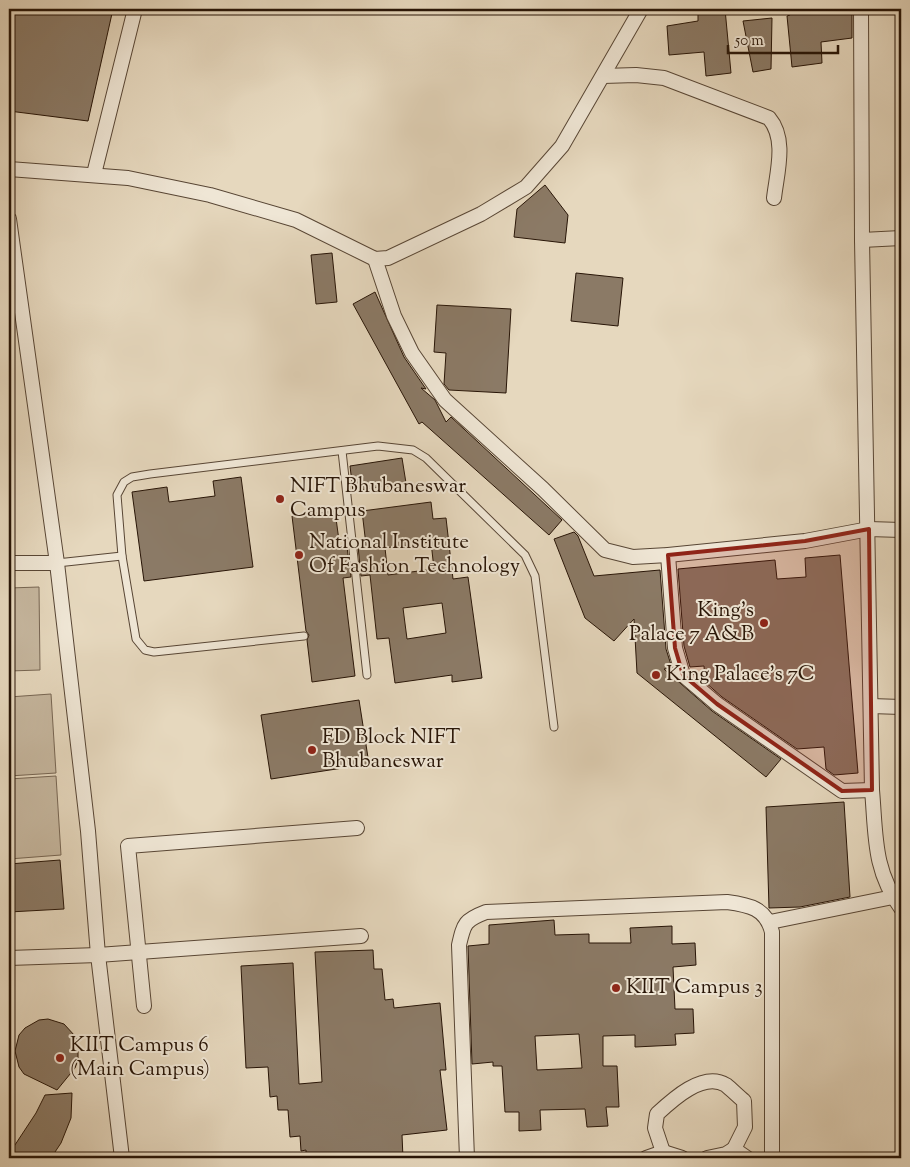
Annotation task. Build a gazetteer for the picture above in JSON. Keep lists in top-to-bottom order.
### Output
{
  "places": [
    "NIFT Bhubaneswar Campus",
    "National Institute Of Fashion Technology",
    "King's Palace 7 A&B",
    "King Palace's 7C",
    "FD Block NIFT Bhubaneswar",
    "KIIT Campus 3",
    "KIIT Campus 6 (Main Campus)"
  ],
  "scale_bar": "50 m"
}
